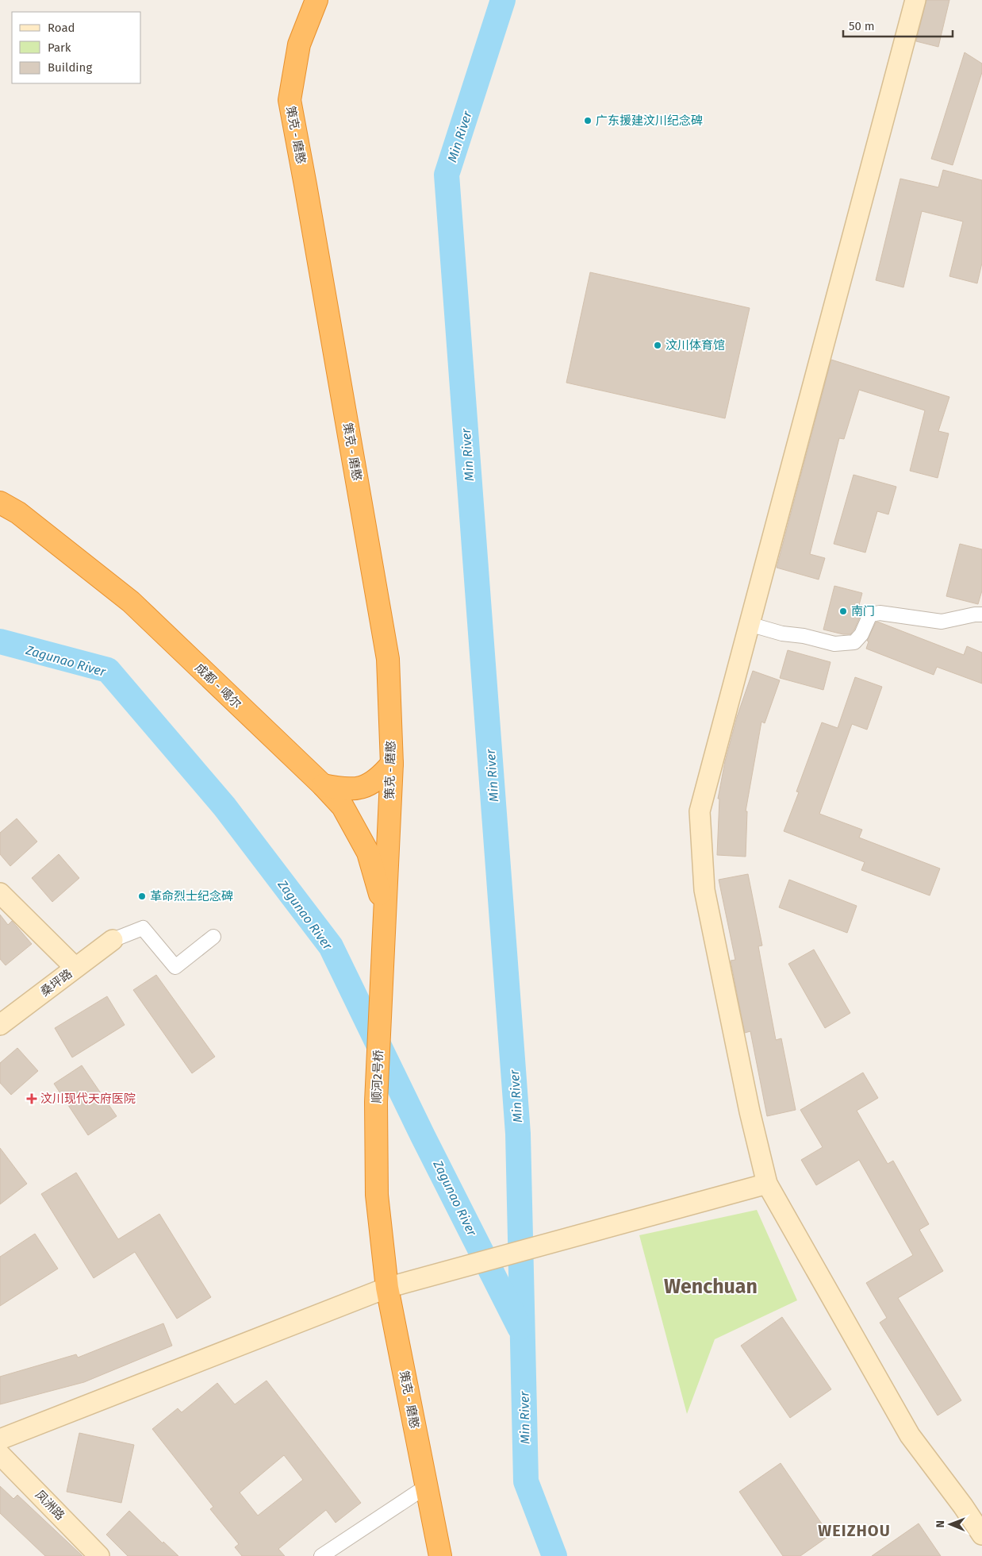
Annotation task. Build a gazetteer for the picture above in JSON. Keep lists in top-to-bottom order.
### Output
{
  "streets": {
    "highway": ["策克 - 磨憨", "成都 - 噶尔", "顺河2号桥"],
    "street": ["桑坪路", "凤洲路"]
  },
  "crossings": [
    ["策克 - 磨憨", "成都 - 噶尔"],
    ["策克 - 磨憨", "顺河2号桥"],
    ["成都 - 噶尔", "顺河2号桥"]
  ],
  "districts": ["Wenchuan", "WEIZHOU"],
  "water": ["Min River", "Zagunao River"],
  "places": {
    "other": [
      "广东援建汶川纪念碑",
      "汶川体育馆",
      "南门",
      "革命烈士纪念碑"
    ],
    "health": ["汶川现代天府医院"]
  },
  "legend": ["Road", "Park", "Building"],
  "scale_bar": "50 m",
  "north": "left"
}
